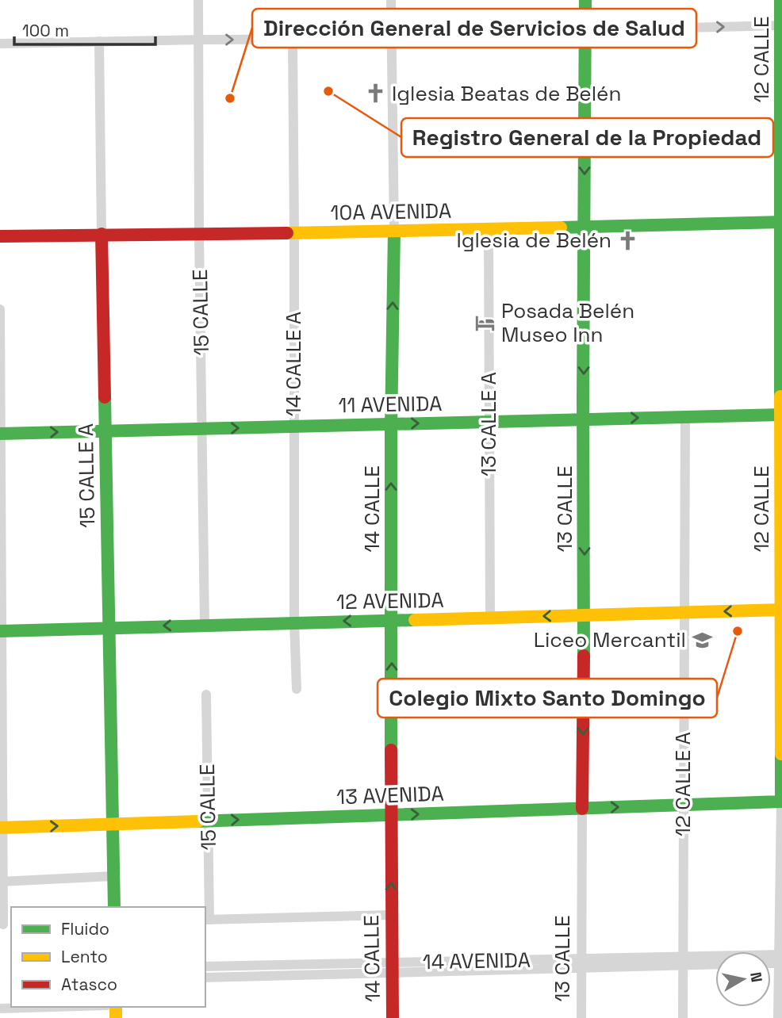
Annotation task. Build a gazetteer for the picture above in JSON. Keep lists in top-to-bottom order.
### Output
{
  "streets": {
    "street": [
      "12 CALLE",
      "10A AVENIDA",
      "15 CALLE",
      "14 CALLE A",
      "11 AVENIDA",
      "13 CALLE A",
      "15 CALLE A",
      "14 CALLE",
      "13 CALLE",
      "12 AVENIDA",
      "12 CALLE A",
      "13 AVENIDA",
      "14 AVENIDA"
    ]
  },
  "crossings": [
    ["12 CALLE", "10A AVENIDA"],
    ["12 CALLE", "11 AVENIDA"],
    ["12 CALLE", "12 AVENIDA"],
    ["12 CALLE", "13 AVENIDA"],
    ["12 CALLE", "14 AVENIDA"],
    ["10A AVENIDA", "15 CALLE"],
    ["10A AVENIDA", "14 CALLE A"],
    ["10A AVENIDA", "13 CALLE A"],
    ["10A AVENIDA", "15 CALLE A"],
    ["10A AVENIDA", "14 CALLE"],
    ["10A AVENIDA", "13 CALLE"],
    ["15 CALLE", "11 AVENIDA"],
    ["15 CALLE", "12 AVENIDA"],
    ["15 CALLE", "13 AVENIDA"],
    ["14 CALLE A", "11 AVENIDA"],
    ["14 CALLE A", "12 AVENIDA"],
    ["11 AVENIDA", "13 CALLE A"],
    ["11 AVENIDA", "15 CALLE A"],
    ["11 AVENIDA", "14 CALLE"],
    ["11 AVENIDA", "13 CALLE"],
    ["11 AVENIDA", "12 CALLE A"],
    ["13 CALLE A", "12 AVENIDA"],
    ["15 CALLE A", "12 AVENIDA"],
    ["15 CALLE A", "13 AVENIDA"],
    ["14 CALLE", "12 AVENIDA"],
    ["14 CALLE", "13 AVENIDA"],
    ["14 CALLE", "14 AVENIDA"],
    ["13 CALLE", "12 AVENIDA"],
    ["13 CALLE", "13 AVENIDA"],
    ["13 CALLE", "14 AVENIDA"],
    ["12 AVENIDA", "12 CALLE A"],
    ["12 CALLE A", "13 AVENIDA"],
    ["12 CALLE A", "14 AVENIDA"]
  ],
  "one_way": [
    "11 AVENIDA",
    "14 CALLE",
    "13 CALLE",
    "12 AVENIDA"
  ],
  "places": {
    "other": ["Registro General de la Propiedad", "Dirección General de Servicios de Salud", "Colegio Mixto Santo Domingo"],
    "church": ["Iglesia Beatas de Belén", "Iglesia de Belén"],
    "hotel": ["Posada Belén Museo Inn"],
    "school or university": ["Liceo Mercantil"]
  },
  "legend": ["Fluido", "Lento", "Atasco"],
  "scale_bar": "100 m",
  "north": "right"
}
